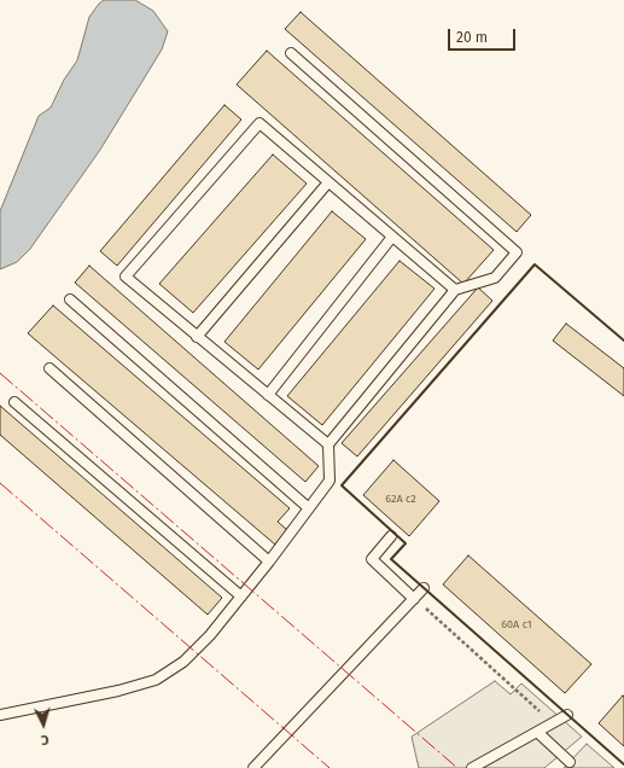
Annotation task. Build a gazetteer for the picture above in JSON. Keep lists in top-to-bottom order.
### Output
{
  "house_numbers": ["62А с2", "60А с1"],
  "scale_bar": "20 m",
  "north": "bottom"
}
